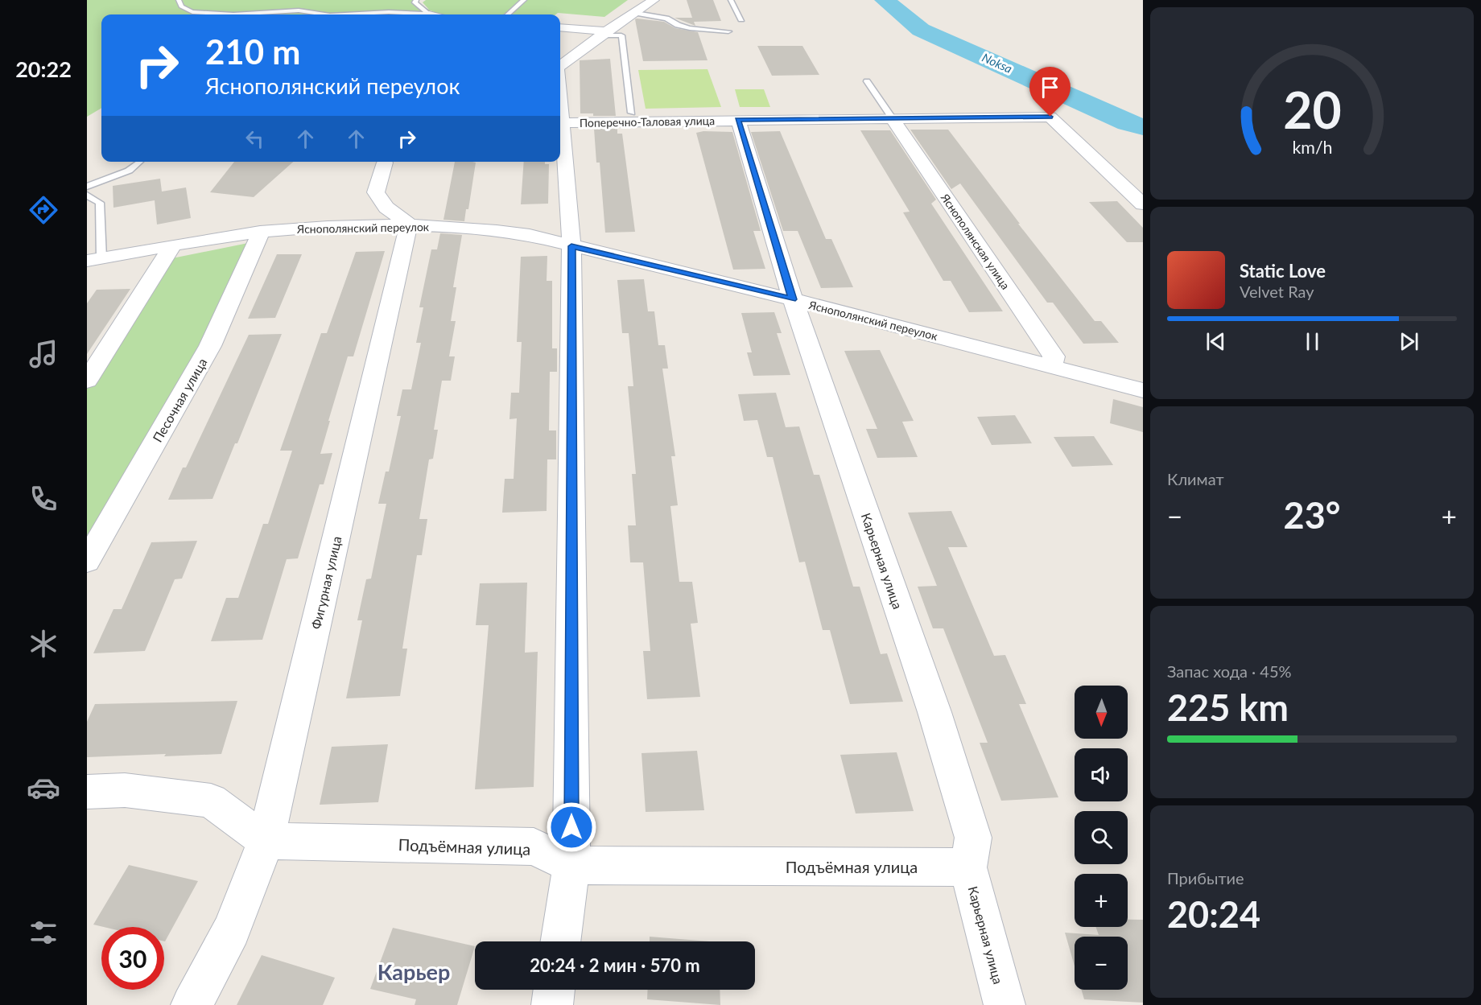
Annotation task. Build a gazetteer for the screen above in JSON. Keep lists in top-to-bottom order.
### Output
{
  "streets": {
    "street": [
      "Поперечно-Таловая улица",
      "Яснополянский переулок",
      "Яснополянская улица",
      "Песочная улица",
      "Карьерная улица",
      "Фигурная улица",
      "Подъёмная улица"
    ]
  },
  "crossings": [
    ["Поперечно-Таловая улица", "Яснополянская улица"],
    ["Поперечно-Таловая улица", "Карьерная улица"],
    ["Яснополянский переулок", "Яснополянская улица"],
    ["Яснополянский переулок", "Песочная улица"],
    ["Яснополянский переулок", "Карьерная улица"],
    ["Яснополянский переулок", "Фигурная улица"],
    ["Карьерная улица", "Подъёмная улица"],
    ["Фигурная улица", "Подъёмная улица"]
  ],
  "districts": ["Карьер"],
  "water": ["Noksa"],
  "north": "bottom",
  "page": {
    "tabs": "20:22",
    "turn": ["210 m", "Яснополянский переулок"],
    "song": ["Static Love", "Velvet Ray"],
    "tile": [
      "Климат",
      ["Запас хода · 45%", "225 km"],
      ["Прибытие", "20:24"]
    ],
    "heat": ["−", "23°", "+"],
    "map_buttons": ["+", "−"],
    "limit": "30",
    "trip": "20:24 · 2 мин · 570 m",
    "gauge": ["20", "km/h"]
  }
}
